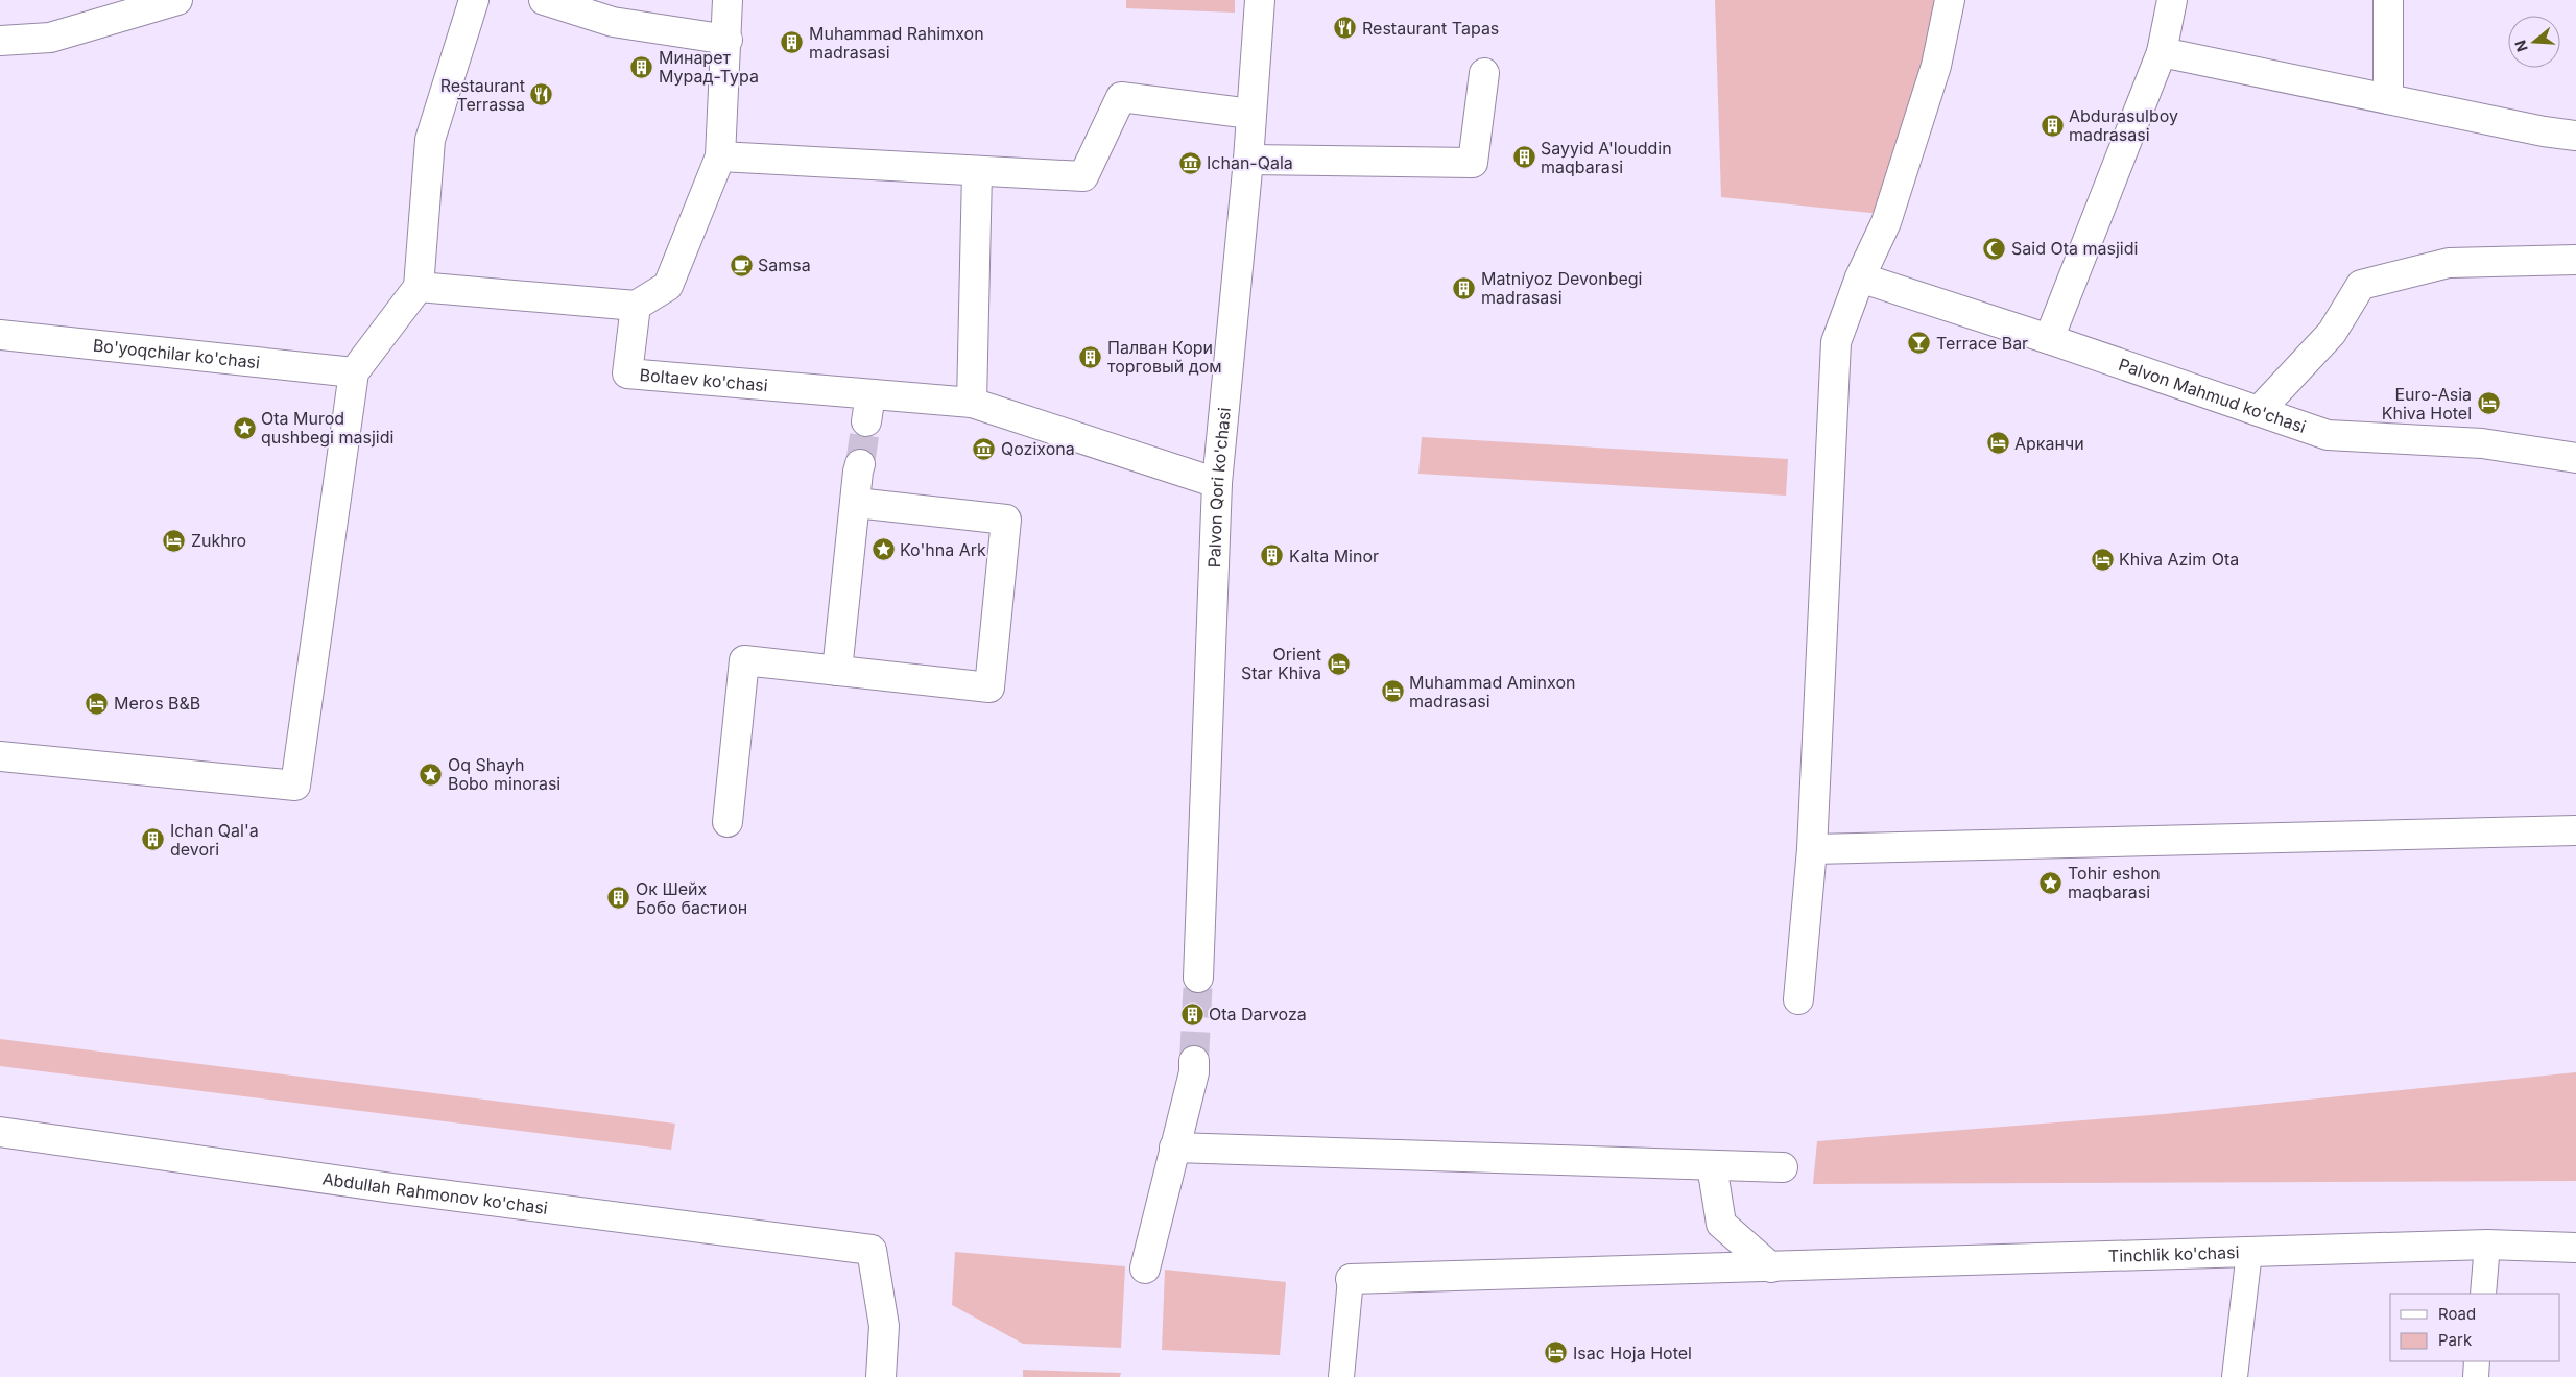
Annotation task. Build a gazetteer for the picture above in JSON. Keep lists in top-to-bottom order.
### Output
{
  "streets": {
    "street": [
      "Bo'yoqchilar ko'chasi",
      "Boltaev ko'chasi",
      "Palvon Mahmud ko'chasi",
      "Palvon Qori ko'chasi",
      "Abdullah Rahmonov ko'chasi",
      "Tinchlik ko'chasi"
    ]
  },
  "crossings": [
    ["Boltaev ko'chasi", "Palvon Qori ko'chasi"]
  ],
  "places": {
    "restaurant": ["Restaurant Tapas", "Restaurant Terrassa"],
    "building": [
      "Muhammad Rahimxon madrasasi",
      "Минарет Мурад-Тура",
      "Abdurasulboy madrasasi",
      "Sayyid A'louddin maqbarasi",
      "Matniyoz Devonbegi madrasasi",
      "Палван Кори торговый дом",
      "Kalta Minor",
      "Ichan Qal'a devori",
      "Ок Шейх Бобо бастион",
      "Ota Darvoza"
    ],
    "museum": ["Ichan-Qala", "Qozixona"],
    "mosque": ["Said Ota masjidi"],
    "cafe": ["Samsa"],
    "bar": ["Terrace Bar"],
    "hotel": [
      "Euro-Asia Khiva Hotel",
      "Арканчи",
      "Zukhro",
      "Khiva Azim Ota",
      "Orient Star Khiva",
      "Muhammad Aminxon madrasasi",
      "Meros B&B",
      "Isac Hoja Hotel"
    ],
    "place": [
      "Ota Murod qushbegi masjidi",
      "Ko'hna Ark",
      "Oq Shayh Bobo minorasi",
      "Tohir eshon maqbarasi"
    ]
  },
  "legend": ["Road", "Park"],
  "north": "left"
}
